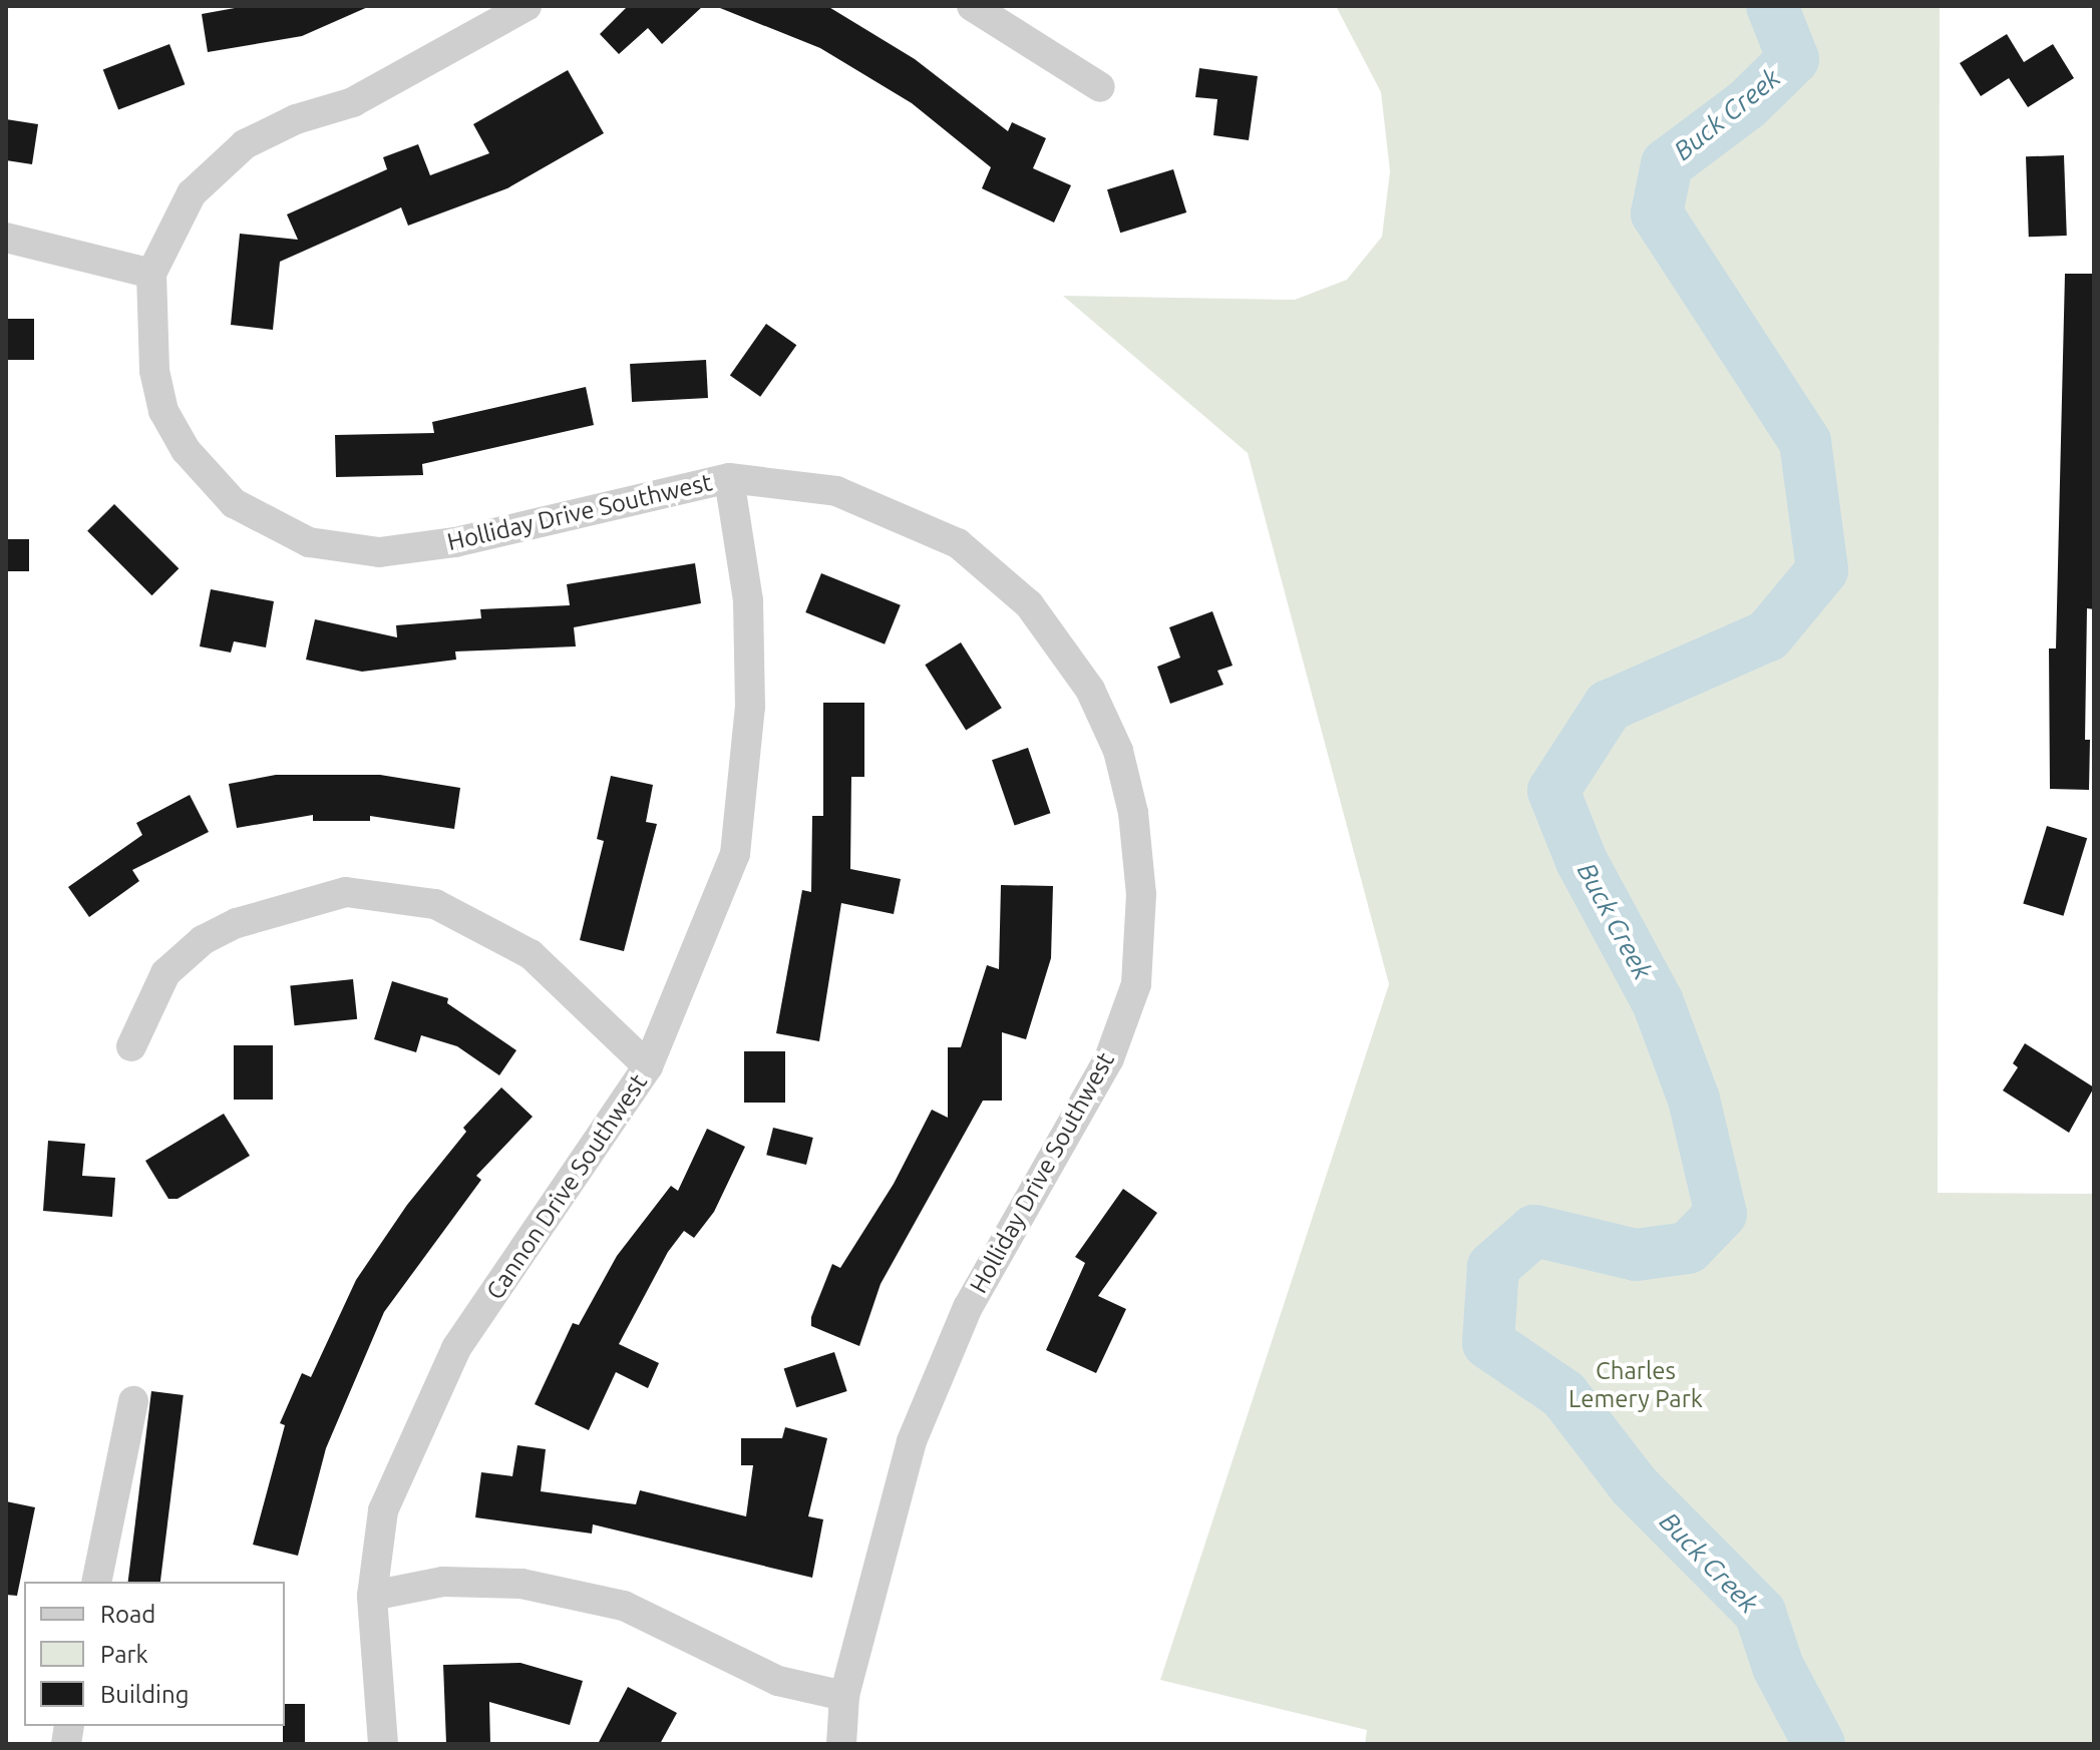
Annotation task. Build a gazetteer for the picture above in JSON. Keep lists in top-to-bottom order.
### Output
{
  "streets": {
    "street": ["Holliday Drive Southwest", "Cannon Drive Southwest"]
  },
  "crossings": [
    ["Holliday Drive Southwest", "Cannon Drive Southwest"]
  ],
  "water": ["Buck Creek"],
  "parks": ["Charles Lemery Park"],
  "legend": ["Road", "Park", "Building"]
}
